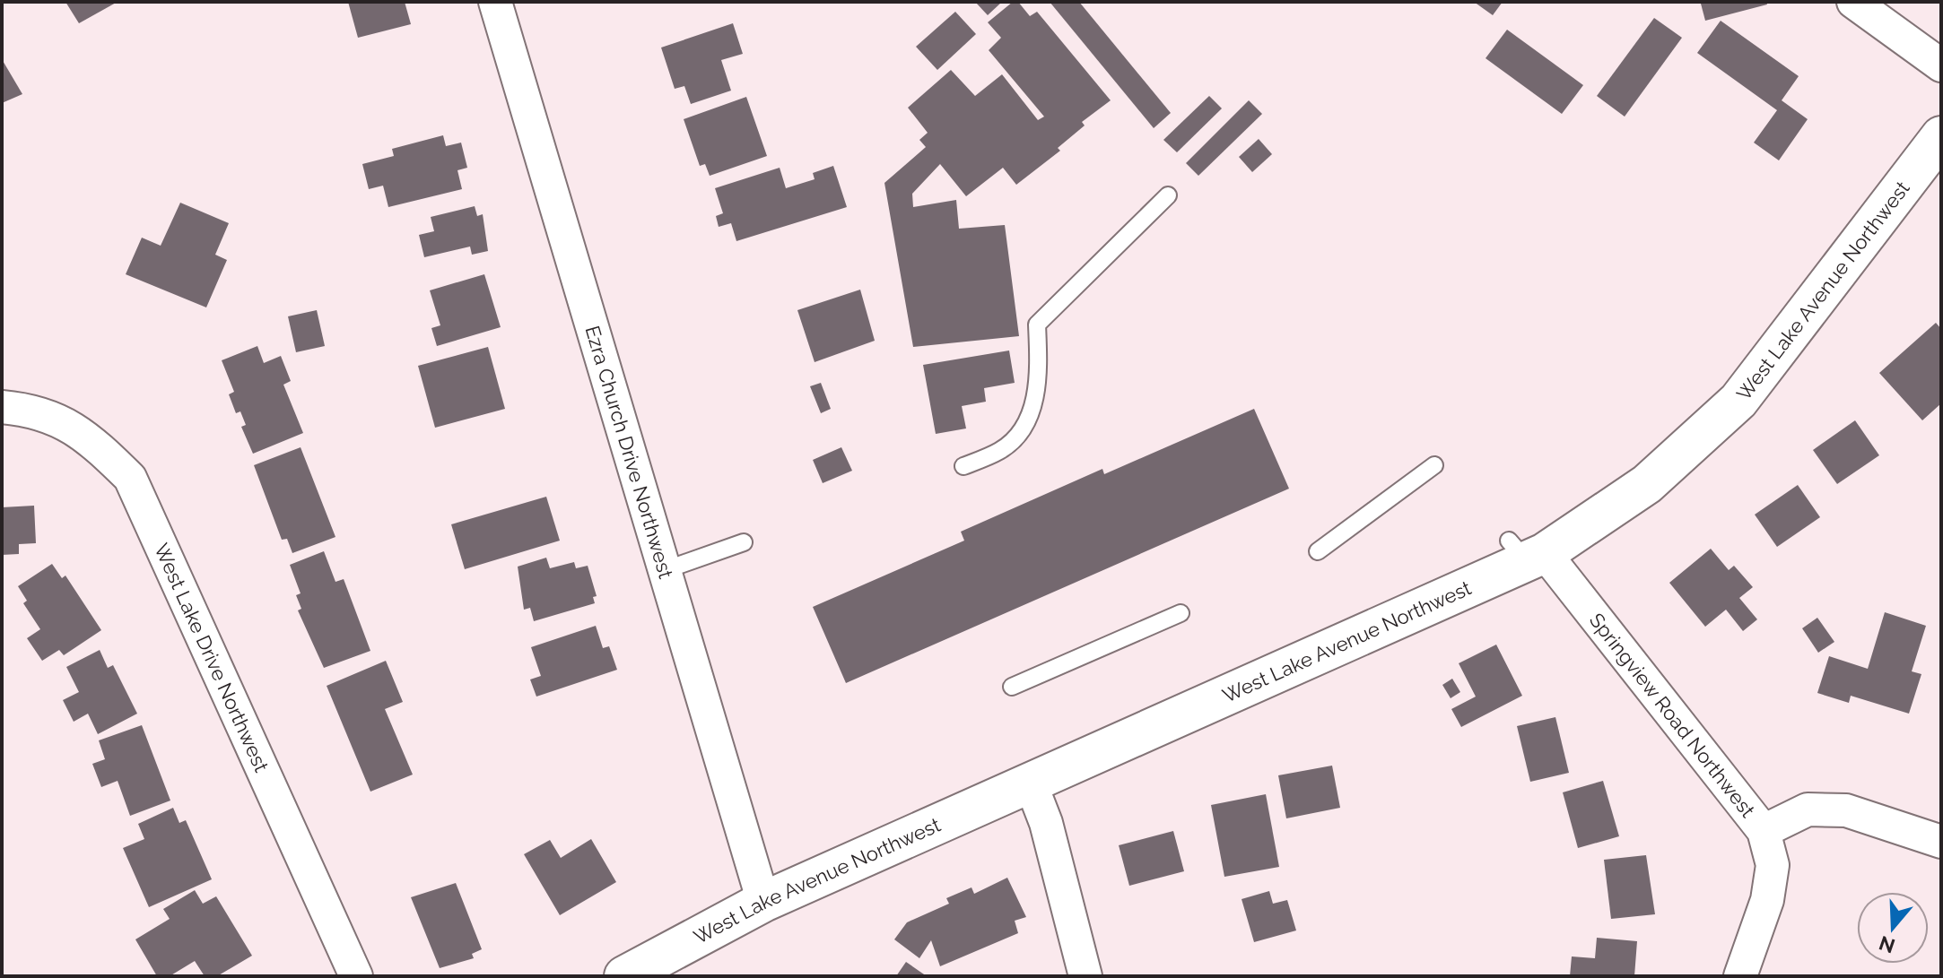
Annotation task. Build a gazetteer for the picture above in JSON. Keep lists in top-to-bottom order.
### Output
{
  "streets": {
    "street": [
      "West Lake Avenue Northwest",
      "Ezra Church Drive Northwest",
      "West Lake Drive Northwest",
      "Springview Road Northwest"
    ]
  },
  "crossings": [
    ["West Lake Avenue Northwest", "Ezra Church Drive Northwest"],
    ["West Lake Avenue Northwest", "Springview Road Northwest"]
  ],
  "north": "bottom"
}
